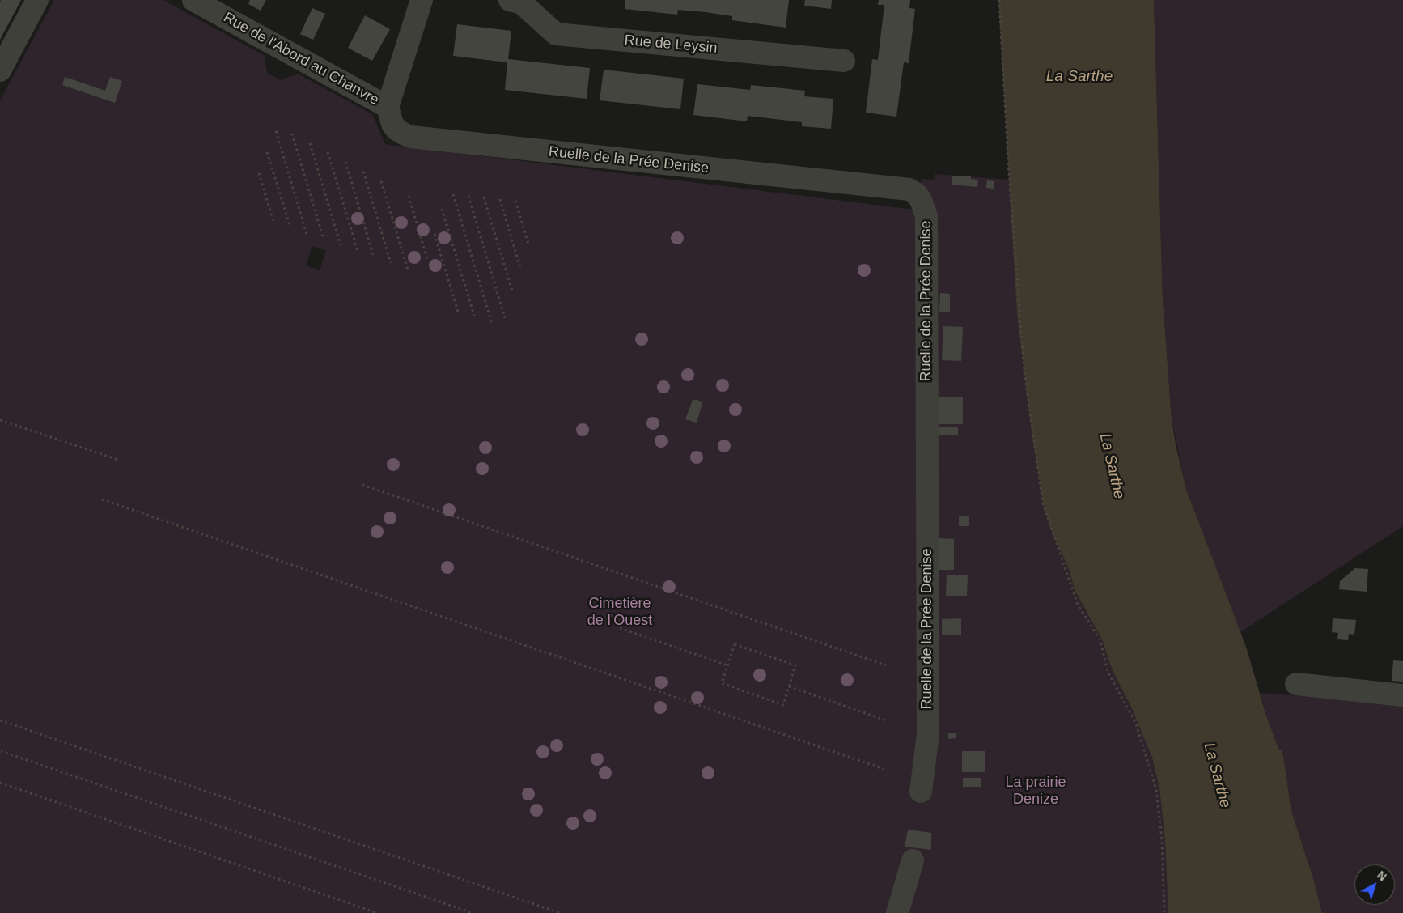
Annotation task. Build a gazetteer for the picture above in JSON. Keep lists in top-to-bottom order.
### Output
{
  "streets": {
    "street": ["Rue de Leysin", "Rue de l'Abord au Chanvre", "Ruelle de la Prée Denise"]
  },
  "crossings": [
    ["Rue de l'Abord au Chanvre", "Ruelle de la Prée Denise"]
  ],
  "water": ["La Sarthe"],
  "parks": ["Cimetière de l'Ouest", "La prairie Denize"],
  "north": "top right"
}
